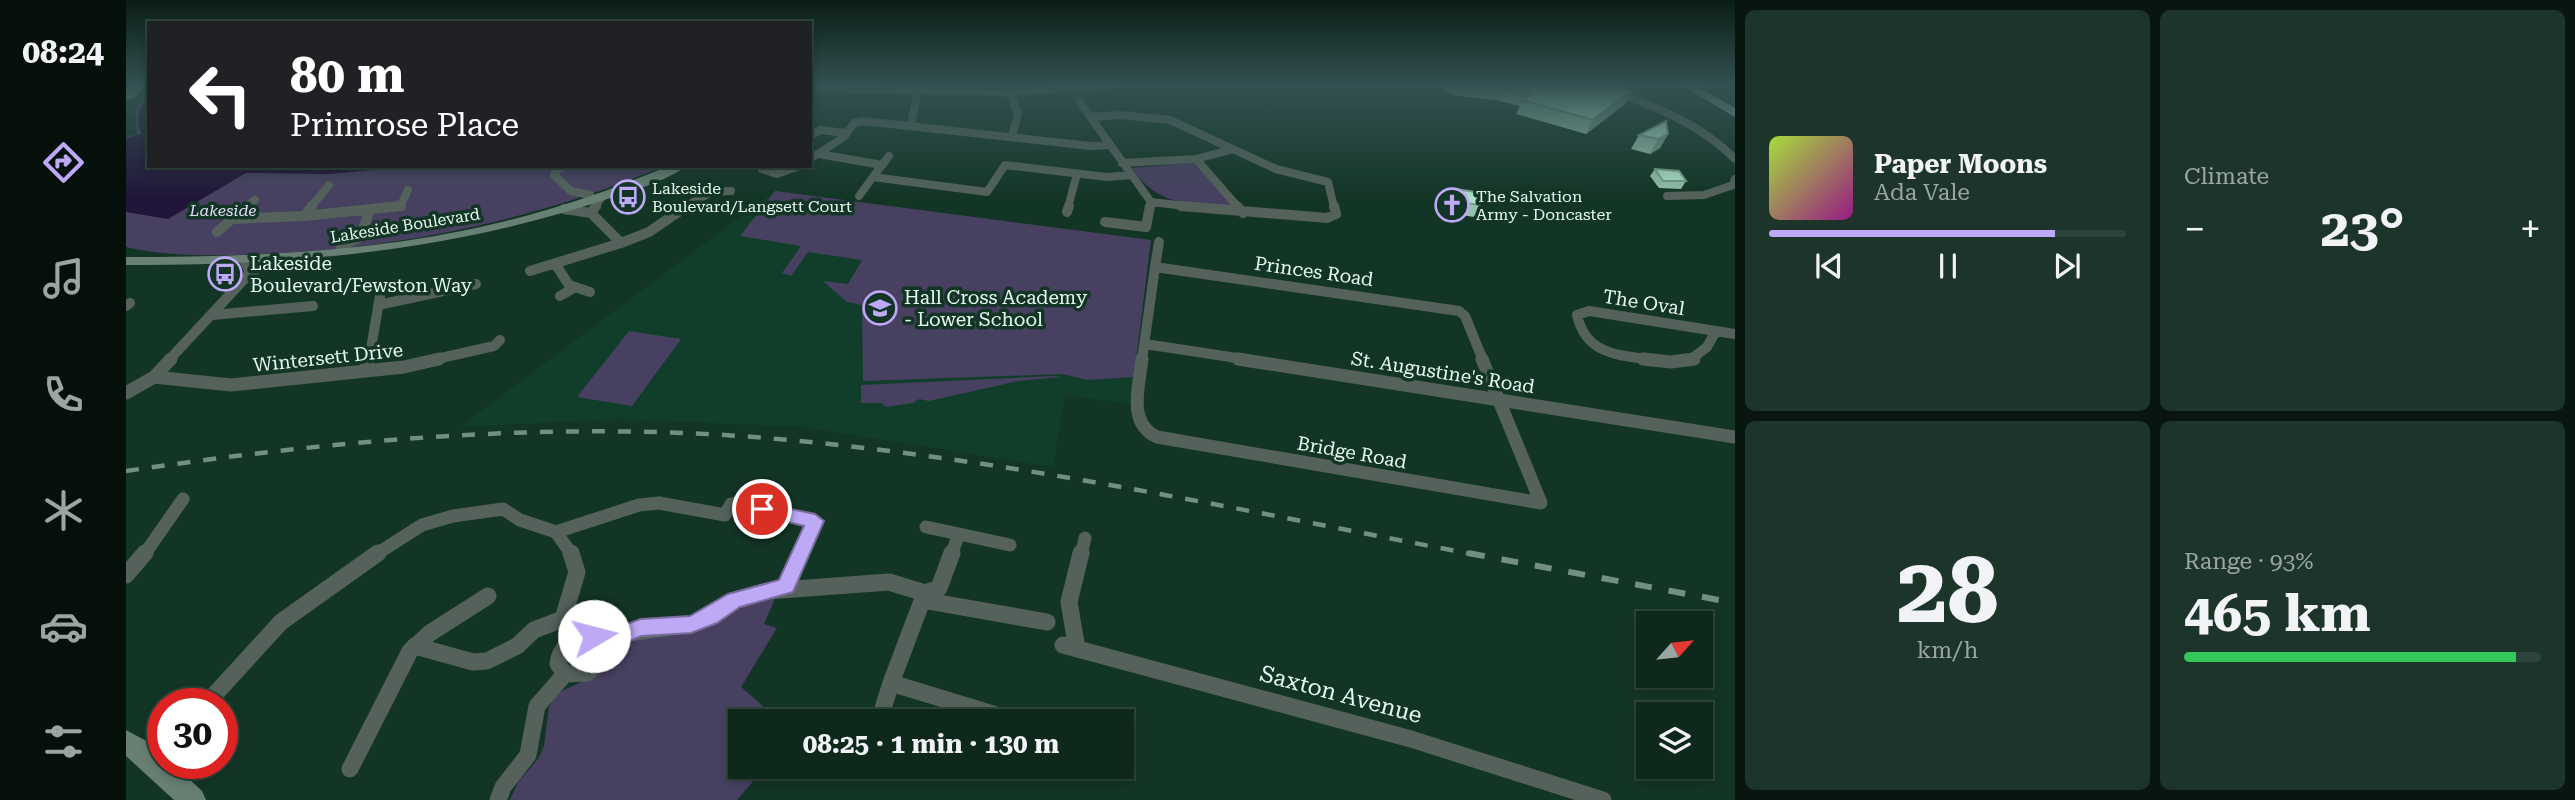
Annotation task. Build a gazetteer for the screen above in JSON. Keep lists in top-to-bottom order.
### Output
{
  "streets": {
    "street": [
      "Lakeside Boulevard",
      "Princes Road",
      "The Oval",
      "Wintersett Drive",
      "St. Augustine's Road",
      "Bridge Road",
      "Saxton Avenue"
    ]
  },
  "crossings": [
    ["Princes Road", "St. Augustine's Road"],
    ["Princes Road", "Bridge Road"],
    ["St. Augustine's Road", "Bridge Road"]
  ],
  "parks": ["Lakeside"],
  "places": {
    "bus stop": ["Lakeside Boulevard/Langsett Court", "Lakeside Boulevard/Fewston Way"],
    "church": ["The Salvation Army - Doncaster"],
    "school or university": ["Hall Cross Academy - Lower School"]
  },
  "north": "top right",
  "page": {
    "tabs": "08:24",
    "tile": [
      "Climate",
      ["28", "km/h"],
      ["Range · 93%", "465 km"]
    ],
    "turn": ["80 m", "Primrose Place"],
    "song": ["Paper Moons", "Ada Vale"],
    "heat": ["−", "23°", "+"],
    "limit": "30",
    "trip": "08:25 · 1 min · 130 m"
  }
}
